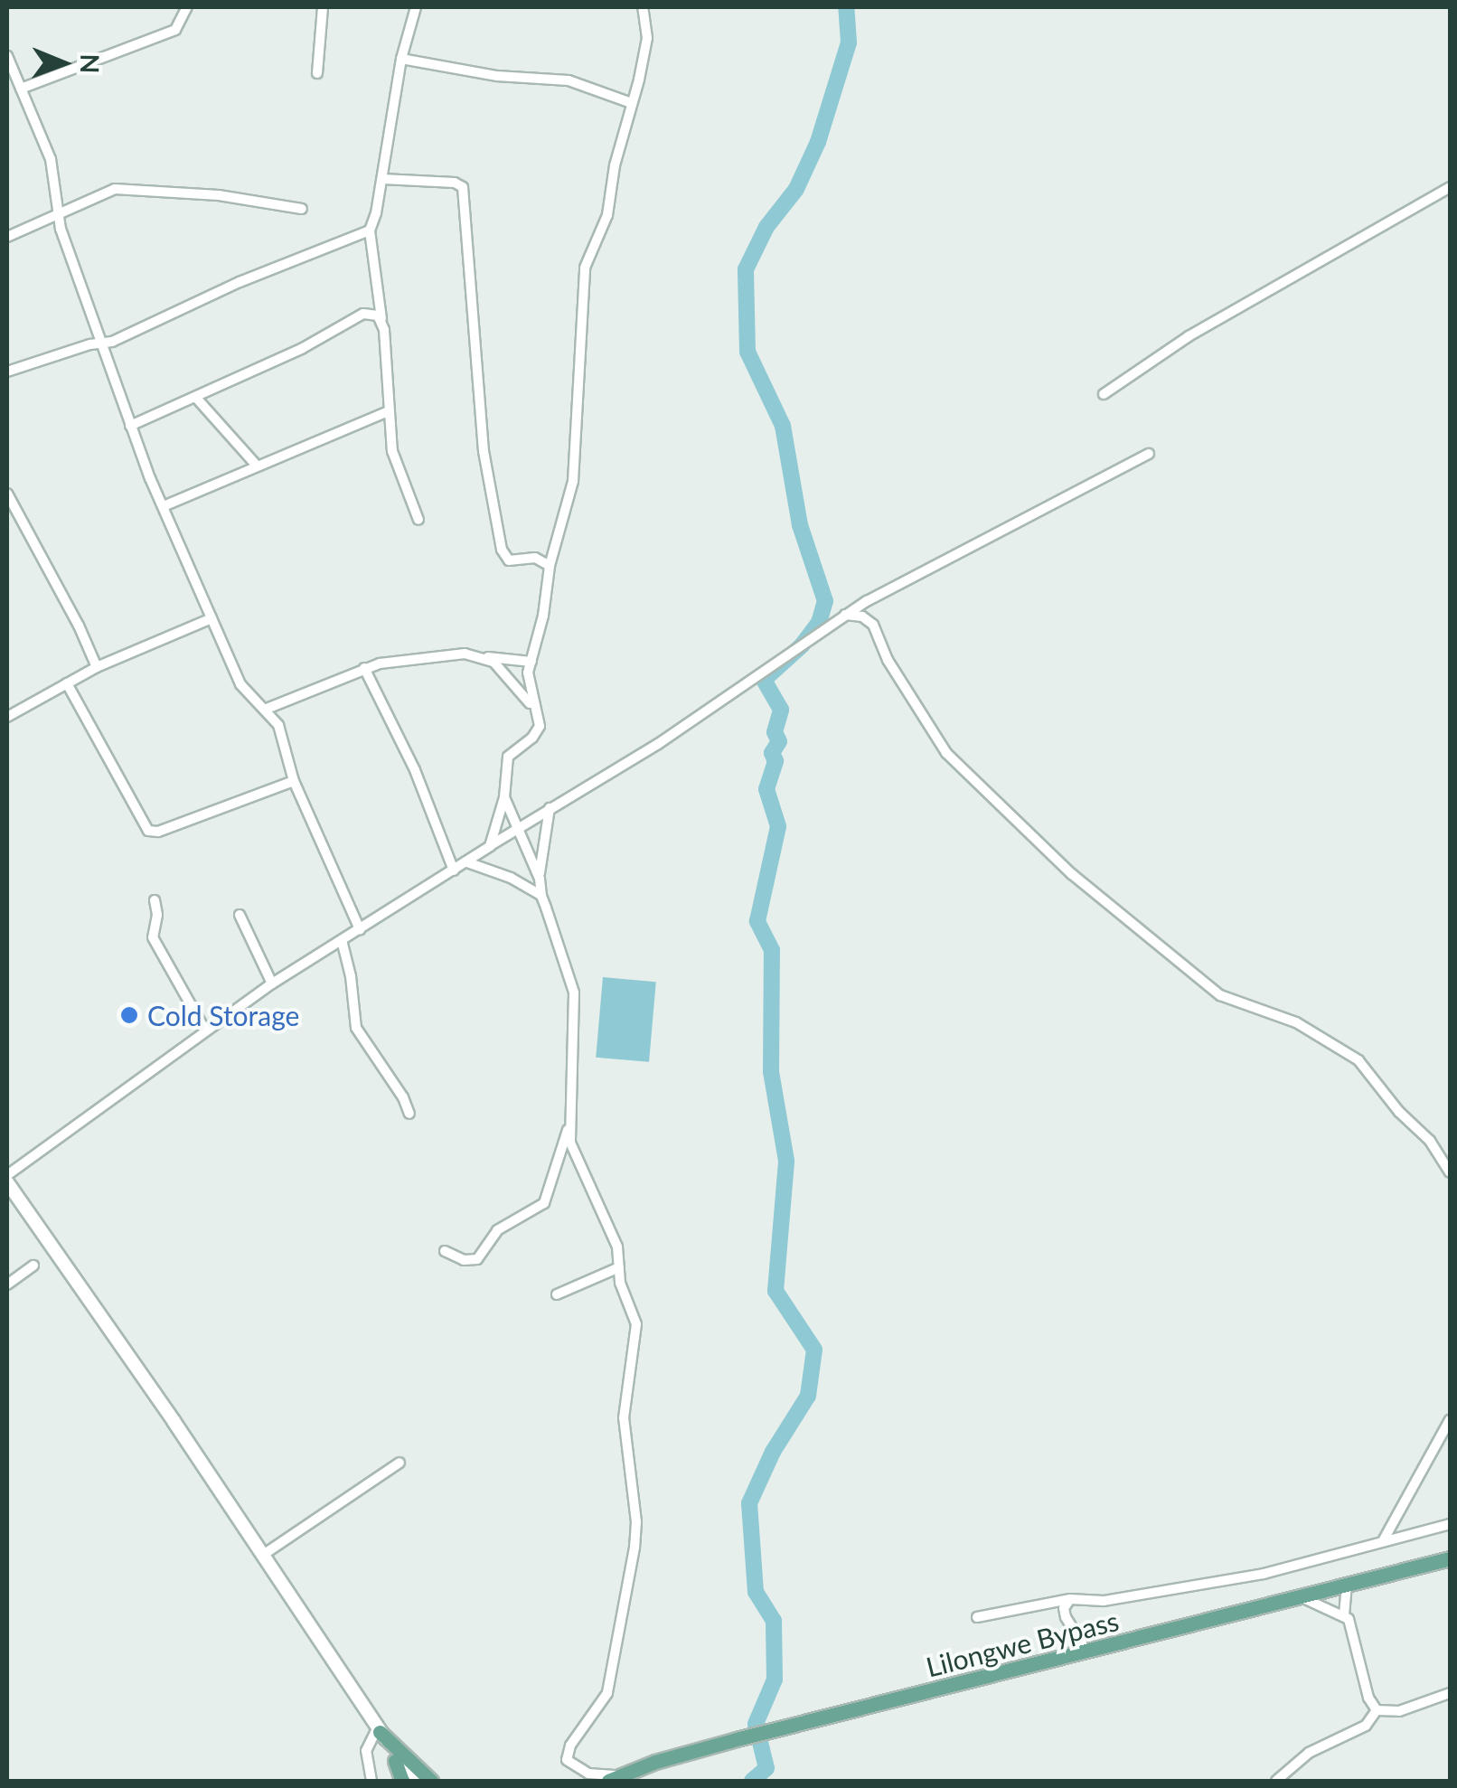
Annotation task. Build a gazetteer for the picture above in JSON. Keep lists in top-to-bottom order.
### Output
{
  "streets": {
    "main road": ["Lilongwe Bypass"]
  },
  "places": ["Cold Storage"],
  "north": "right"
}
